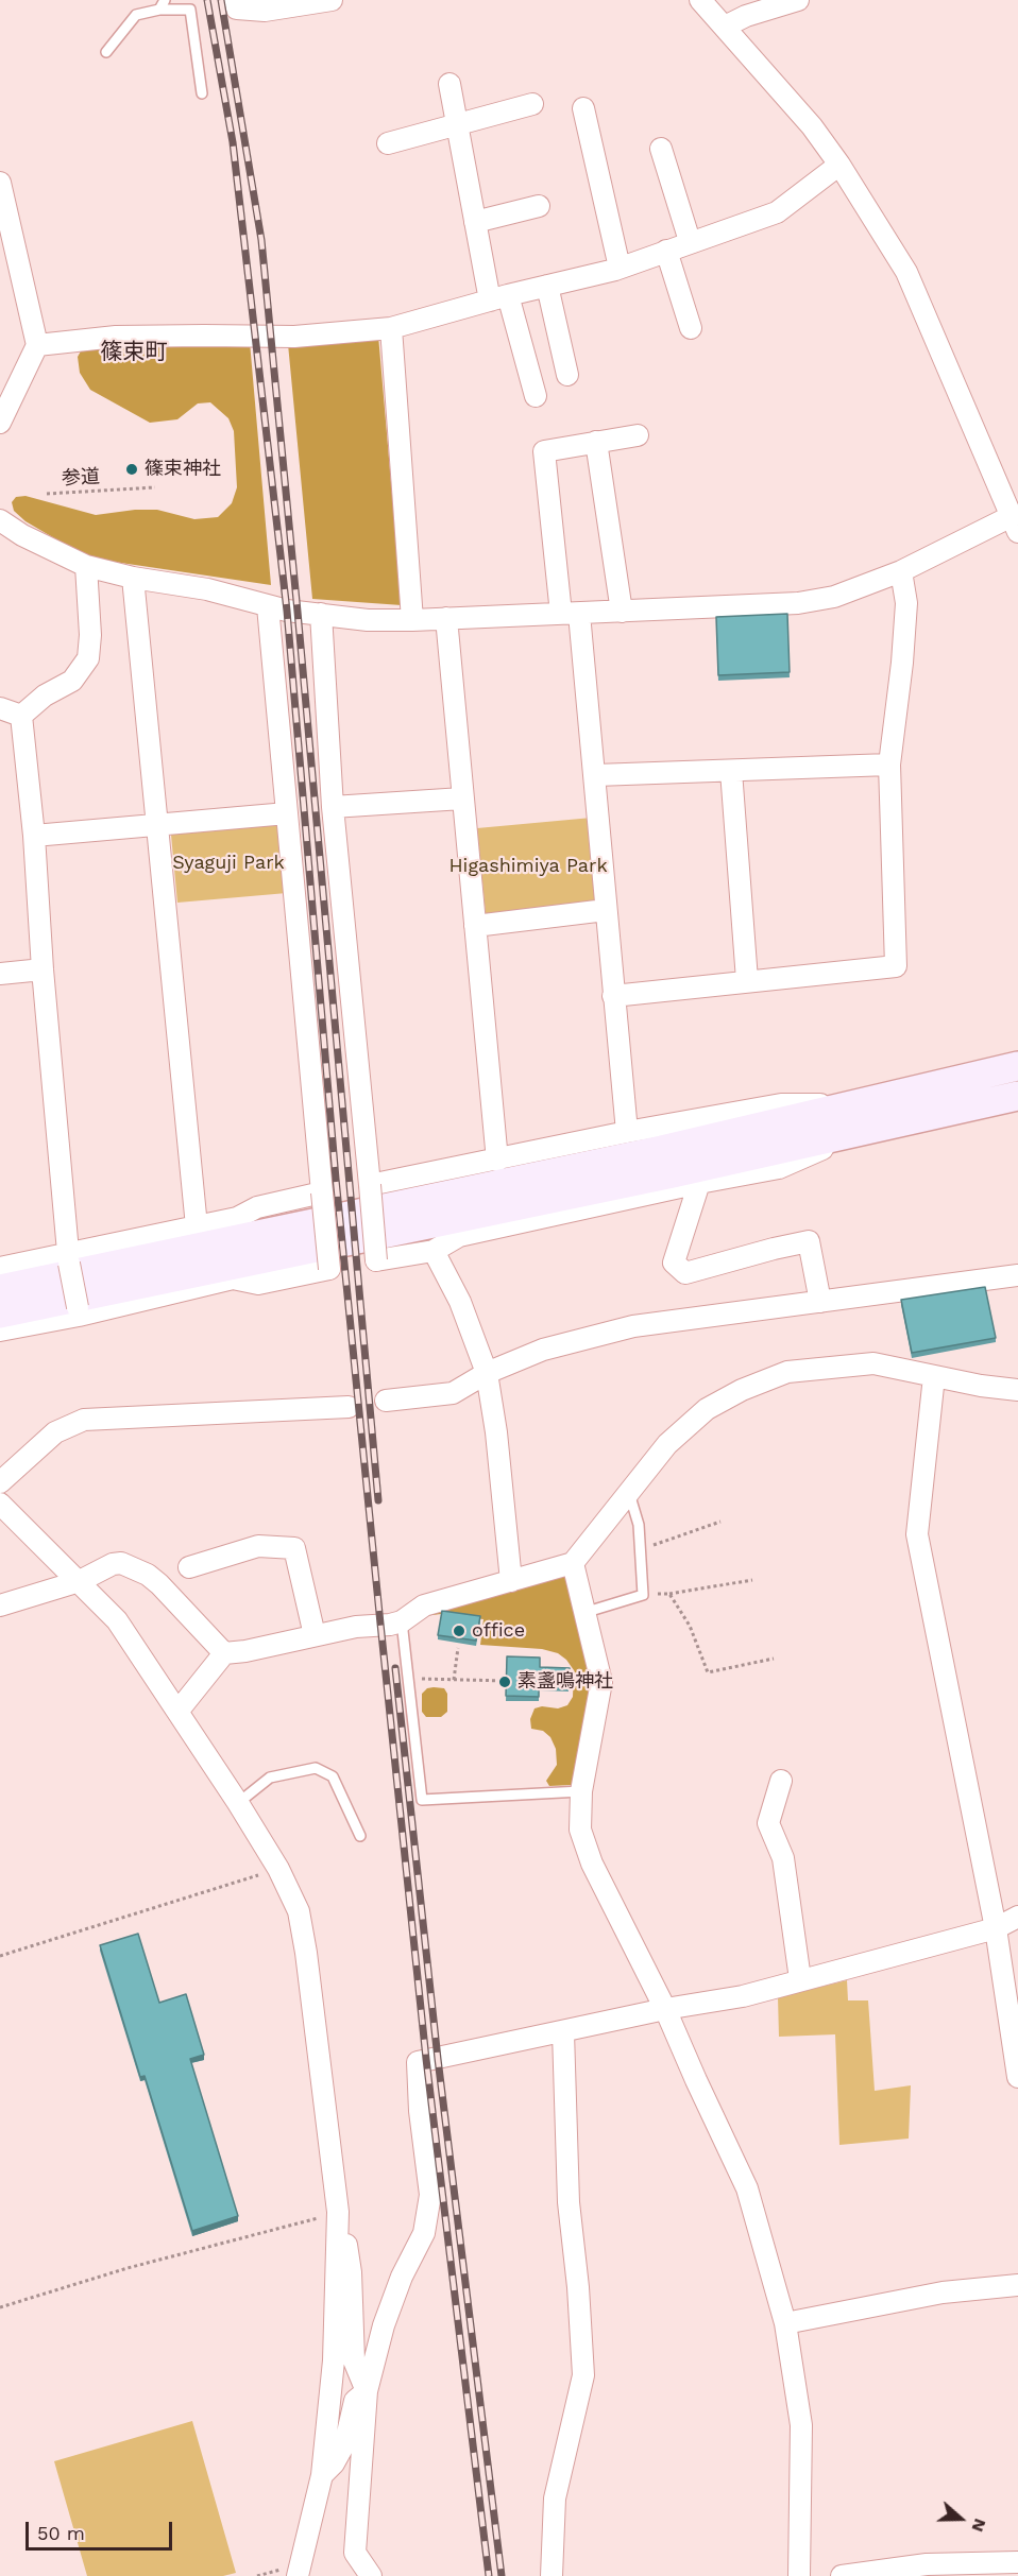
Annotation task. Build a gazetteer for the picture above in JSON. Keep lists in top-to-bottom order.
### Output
{
  "streets": {
    "path": ["参道"]
  },
  "districts": ["篠束町"],
  "parks": ["Syaguji Park", "Higashimiya Park"],
  "places": ["篠束神社", "office", "素盞鳴神社"],
  "scale_bar": "50 m",
  "north": "right"
}
